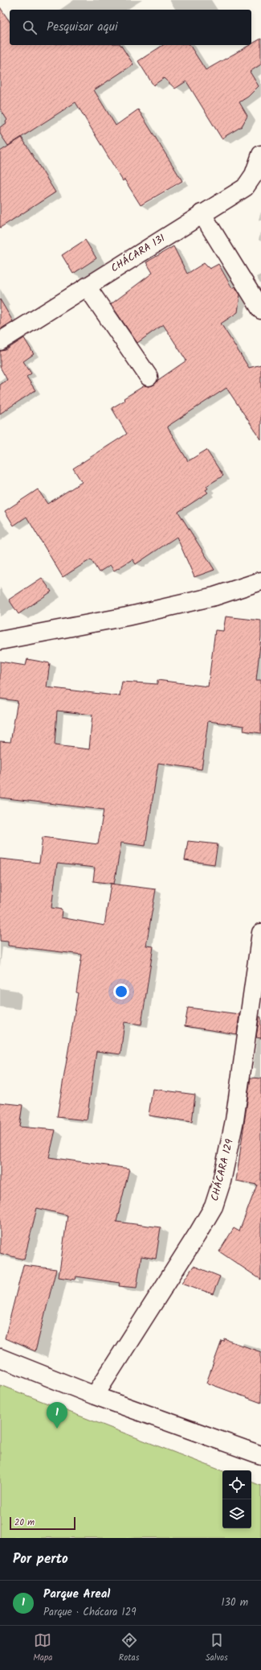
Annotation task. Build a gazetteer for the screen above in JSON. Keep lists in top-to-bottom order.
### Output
{
  "streets": {
    "street": ["CHÁCARA 131", "CHÁCARA 129"]
  },
  "scale_bar": "20 m",
  "page": {
    "search": "Pesquisar aqui",
    "pins": "1",
    "scale": "20 m",
    "heading": "Por perto",
    "list": [
      {
        "mark": "1",
        "name": "Parque Areal",
        "note": "Parque · Chácara 129",
        "value": "130 m"
      }
    ],
    "nav": ["Mapa", "Rotas", "Salvos"]
  }
}
